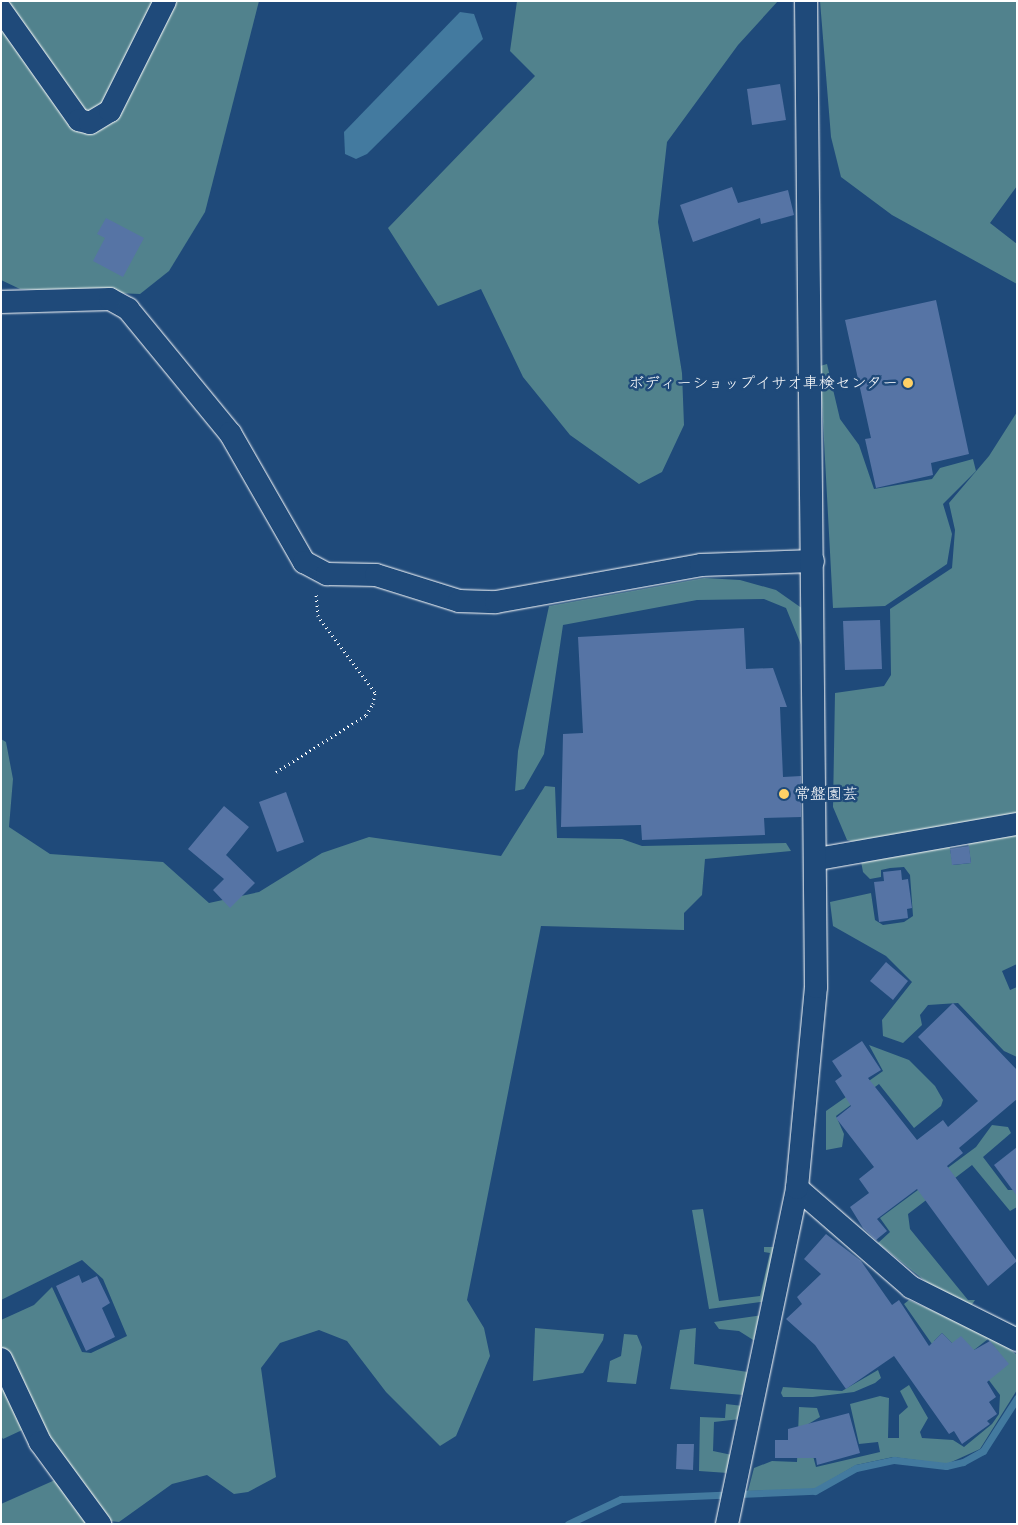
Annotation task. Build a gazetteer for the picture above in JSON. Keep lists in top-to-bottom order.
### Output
{
  "places": ["ボディーショップイサオ車検センター", "常盤園芸"]
}
